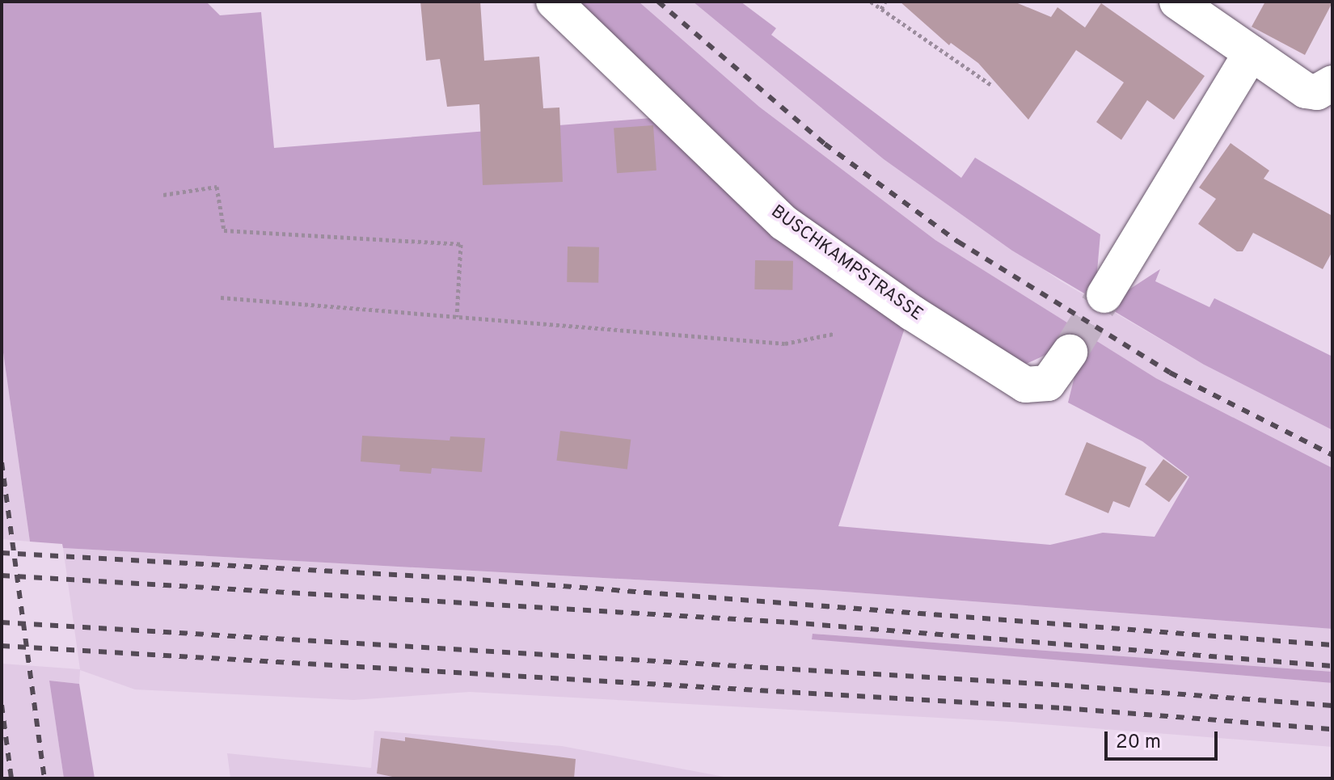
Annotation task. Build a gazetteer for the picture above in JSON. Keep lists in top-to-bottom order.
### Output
{
  "streets": {
    "street": ["BUSCHKAMPSTRASSE"]
  },
  "scale_bar": "20 m"
}
